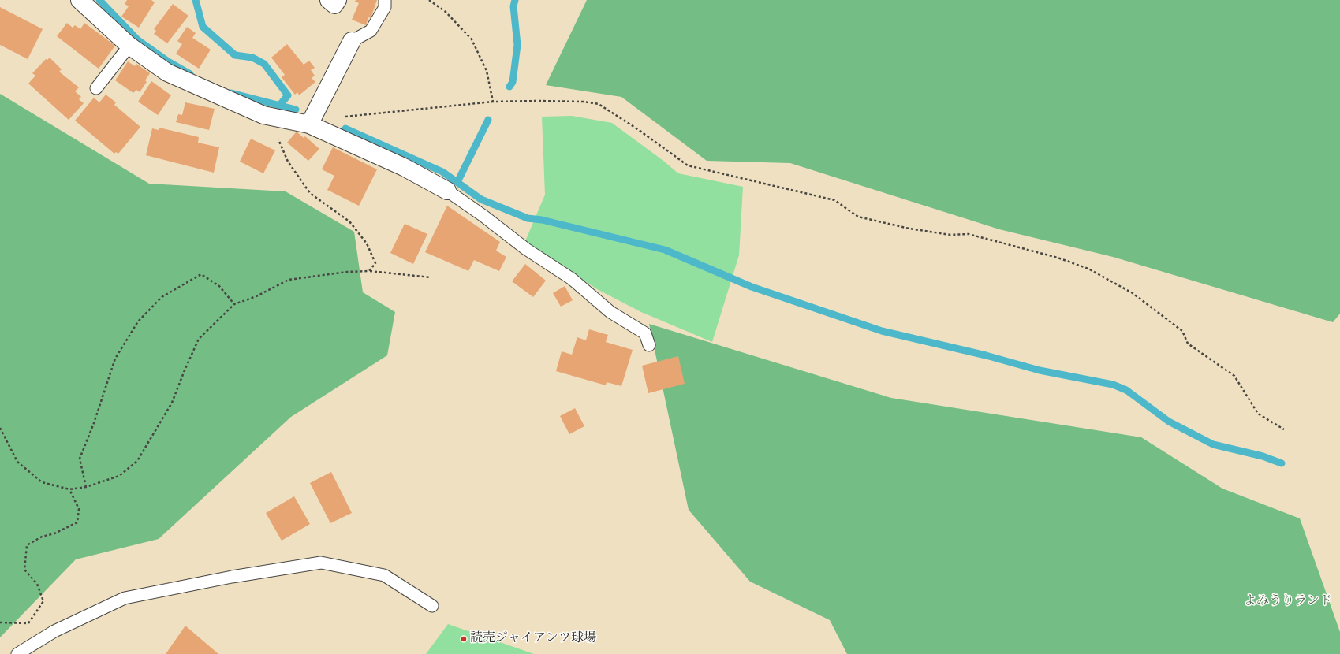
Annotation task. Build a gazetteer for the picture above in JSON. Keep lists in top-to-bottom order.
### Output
{
  "parks": ["よみうりランド"],
  "places": ["読売ジャイアンツ球場"]
}
